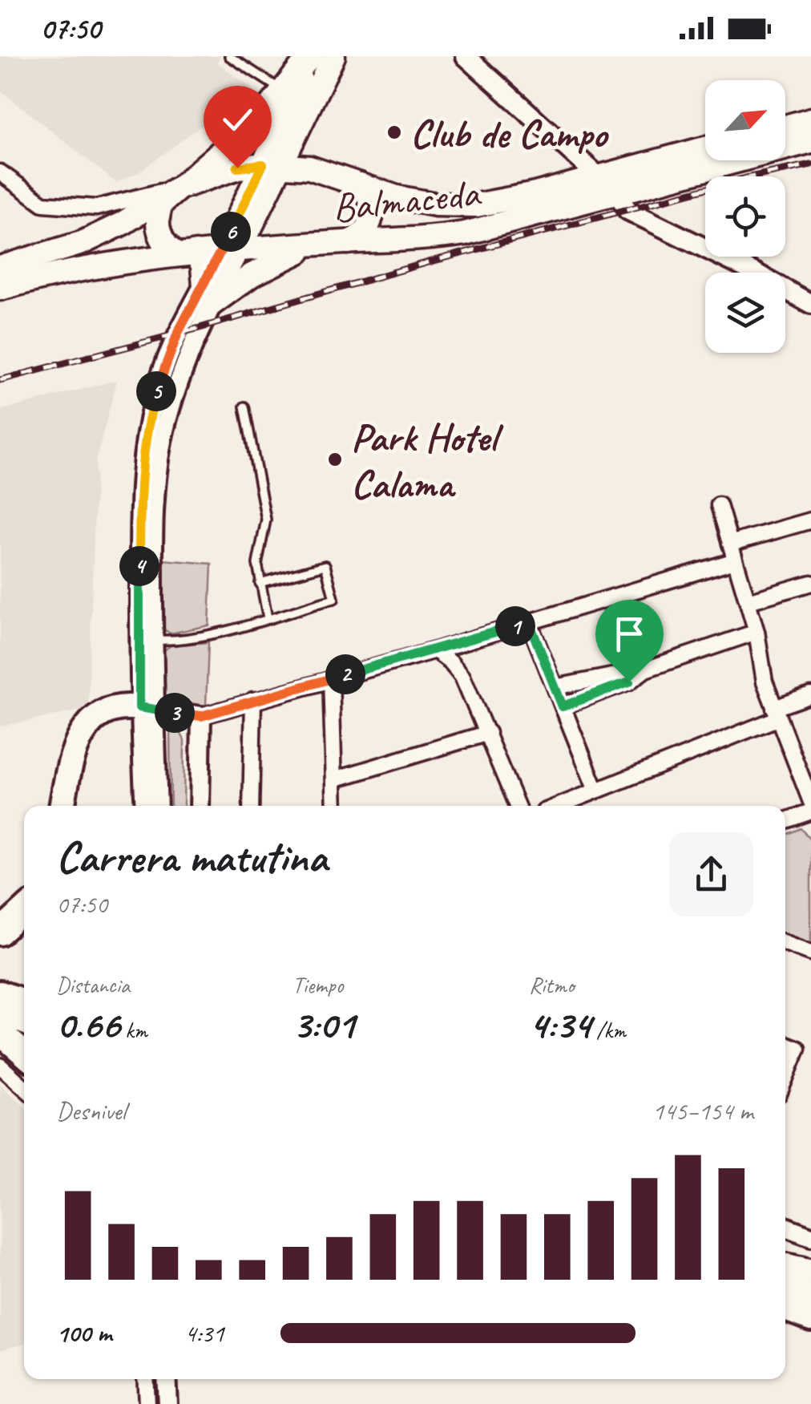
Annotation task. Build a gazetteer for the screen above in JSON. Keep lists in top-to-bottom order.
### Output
{
  "streets": {
    "main road": ["Balmaceda"]
  },
  "places": ["Club de Campo", "Park Hotel Calama"],
  "north": "top right",
  "page": {
    "status": "07:50",
    "pins": [
      "6",
      "5",
      "4",
      "1",
      "2",
      "3"
    ],
    "heading": ["Carrera matutina", "07:50"],
    "stats": [
      ["Distancia", "0.66 km"],
      ["Tiempo", "3:01"],
      ["Ritmo", "4:34 /km"]
    ],
    "chart": ["Desnivel", "145–154 m"],
    "list": [
      {
        "name": "100 m",
        "note": "4:31"
      }
    ]
  }
}
